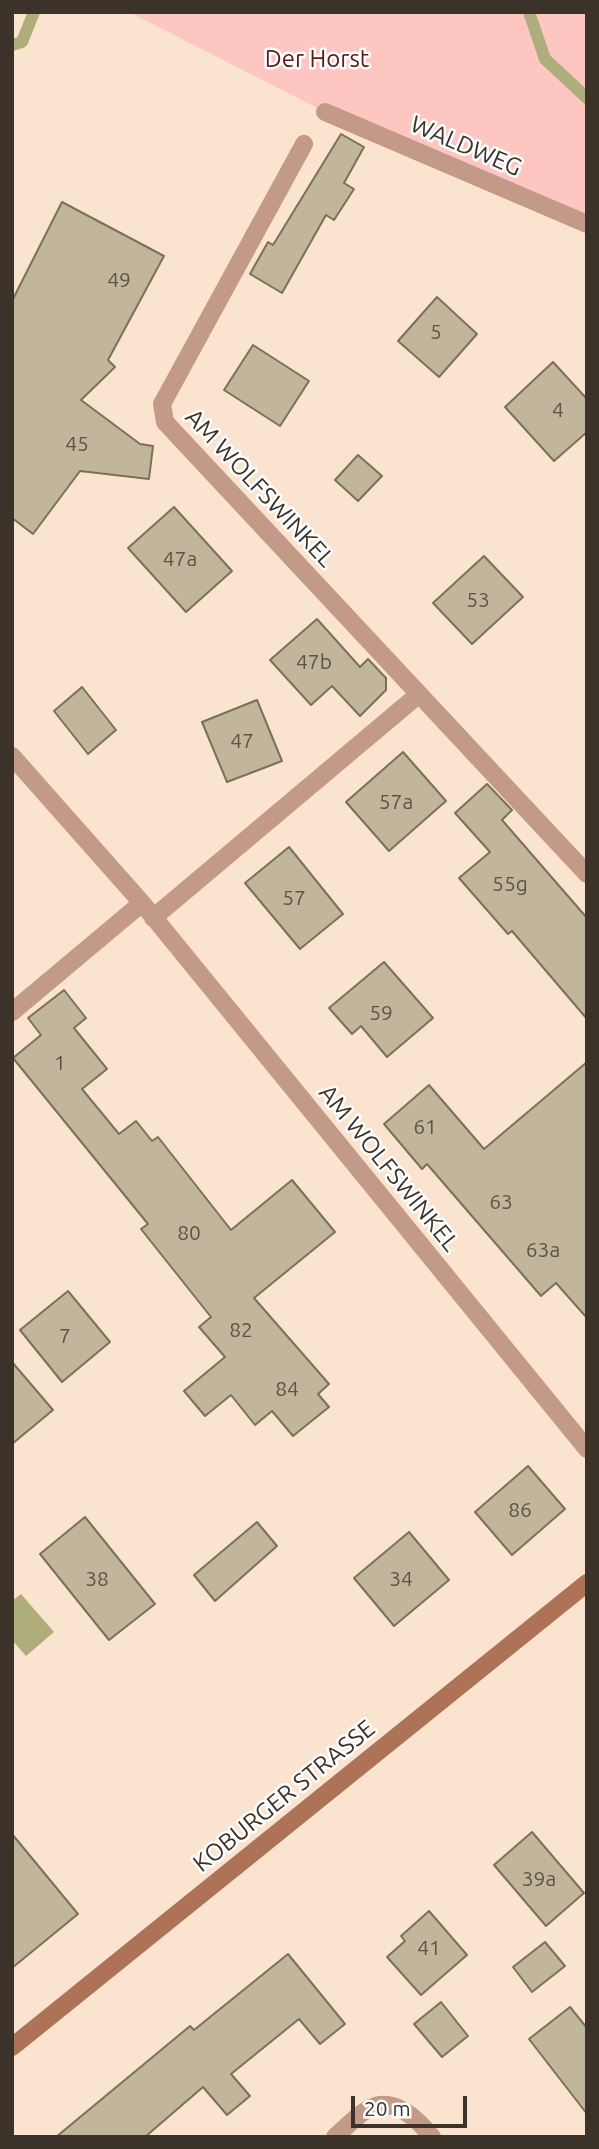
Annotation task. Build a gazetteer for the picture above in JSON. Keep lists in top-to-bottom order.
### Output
{
  "streets": {
    "main road": ["KOBURGER STRASSE"],
    "street": ["WALDWEG", "AM WOLFSWINKEL"]
  },
  "parks": ["Der Horst"],
  "house_numbers": [
    "49",
    "5",
    "4",
    "45",
    "47a",
    "53",
    "47b",
    "47",
    "57a",
    "55g",
    "57",
    "59",
    "1",
    "61",
    "63",
    "80",
    "63a",
    "82",
    "7",
    "84",
    "86",
    "38",
    "34",
    "39a",
    "41"
  ],
  "scale_bar": "20 m"
}
